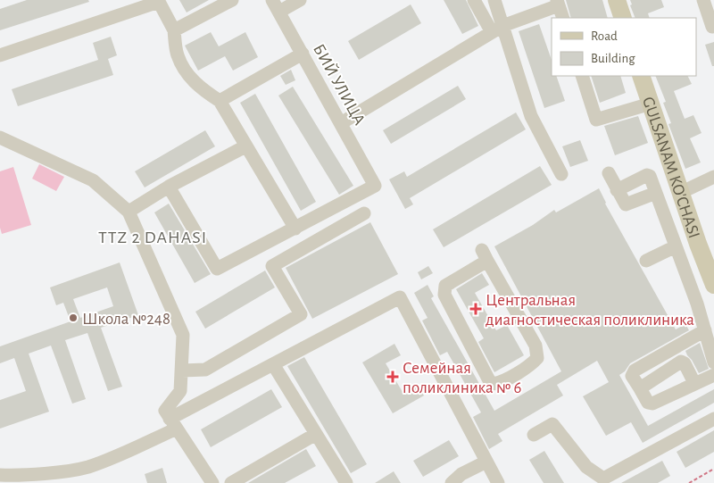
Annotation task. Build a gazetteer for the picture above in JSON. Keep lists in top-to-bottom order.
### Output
{
  "streets": {
    "main road": ["GULSANAM KO'CHASI"],
    "street": ["БИЙ УЛИЦА"]
  },
  "districts": ["TTZ 2 DAHASI"],
  "places": {
    "health": ["Центральная диагностическая поликлиника", "Семейная поликлиника № 6"],
    "other": ["Школа №248"]
  },
  "legend": ["Road", "Building"]
}
